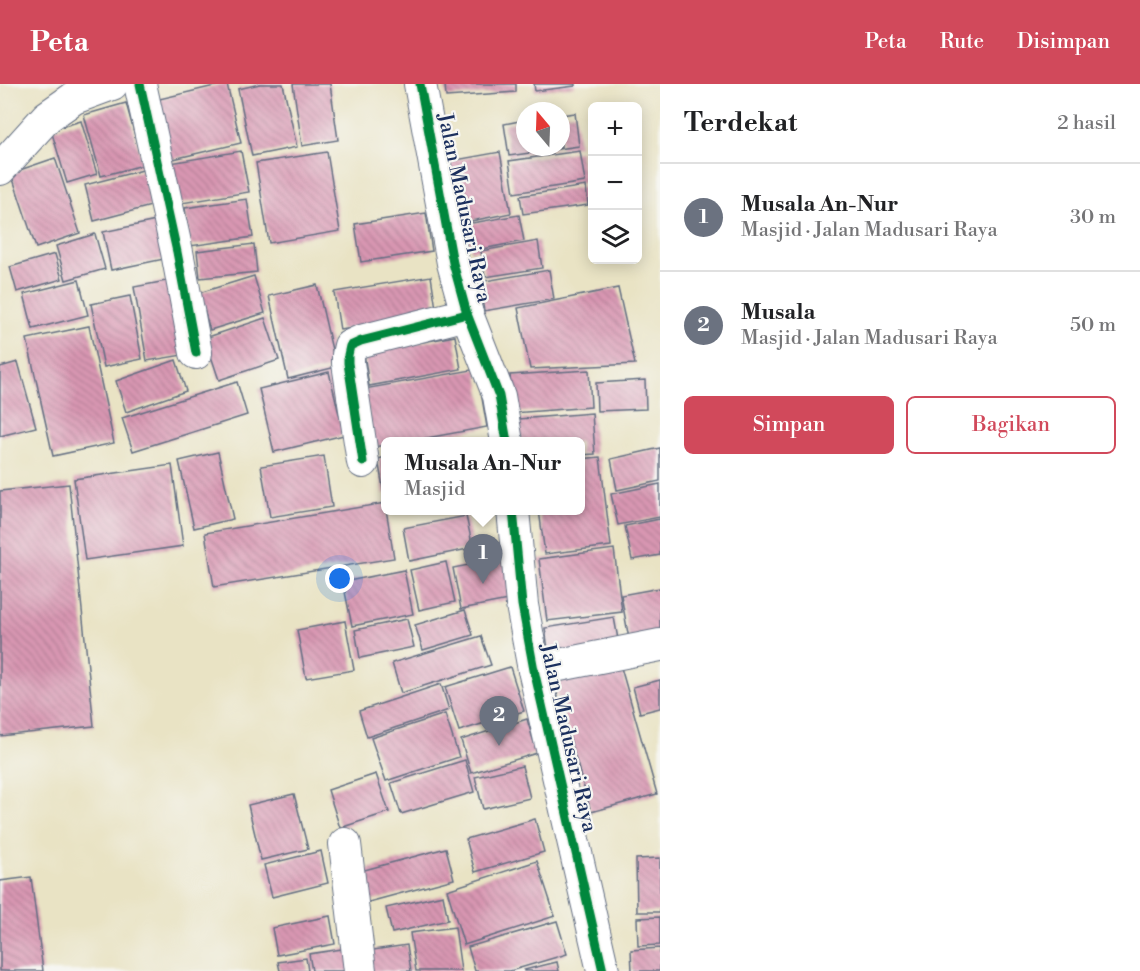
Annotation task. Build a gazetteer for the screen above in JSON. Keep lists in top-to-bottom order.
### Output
{
  "streets": {
    "street": ["Jalan Madusari Raya"]
  },
  "north": "top",
  "page": {
    "header": "Peta",
    "nav": ["Peta", "Rute", "Disimpan"],
    "heading": ["Terdekat", "2 hasil"],
    "map_buttons": ["+", "−"],
    "list": [
      {
        "mark": "1",
        "name": "Musala An-Nur",
        "note": "Masjid · Jalan Madusari Raya",
        "value": "30 m"
      },
      {
        "mark": "2",
        "name": "Musala",
        "note": "Masjid · Jalan Madusari Raya",
        "value": "50 m"
      }
    ],
    "buttons": ["Simpan", "Bagikan"],
    "popup": ["Musala An-Nur", "Masjid"],
    "pins": ["1", "2"]
  }
}
